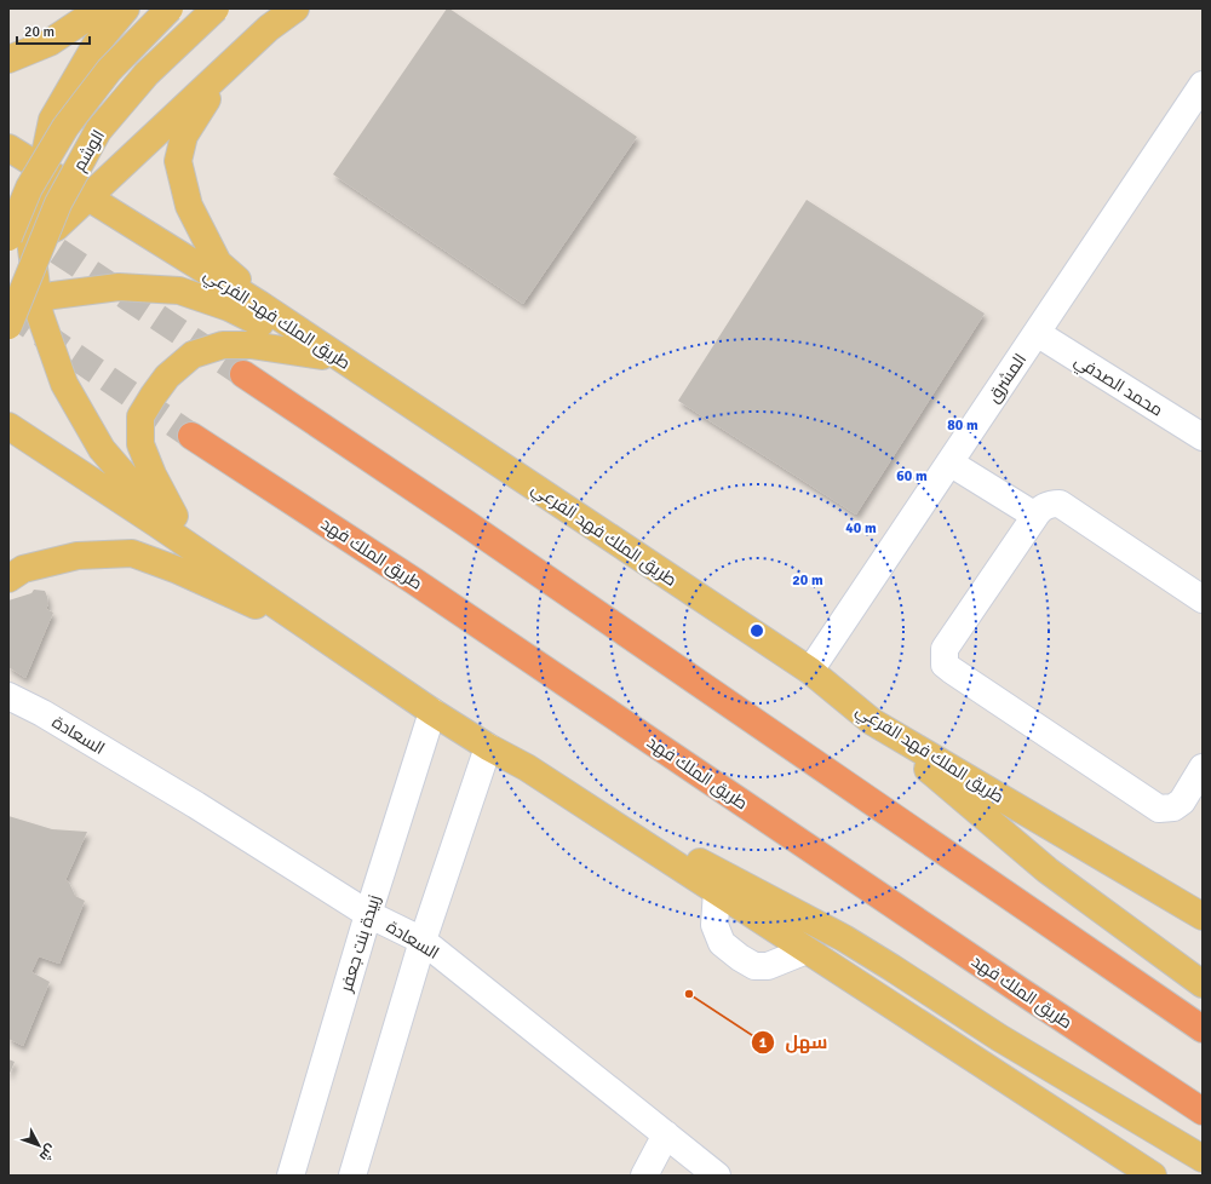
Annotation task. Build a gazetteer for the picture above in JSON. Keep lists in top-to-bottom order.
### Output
{
  "streets": {
    "highway": ["طريق الملك فهد"],
    "main road": ["الوشم", "طريق الملك فهد الفرعي"],
    "street": [
      "المشرق",
      "محمد الصدفي",
      "السعادة",
      "زبيدة بنت جعفر"
    ]
  },
  "crossings": [
    ["طريق الملك فهد الفرعي", "المشرق"],
    ["المشرق", "محمد الصدفي"],
    ["السعادة", "زبيدة بنت جعفر"]
  ],
  "places": ["سهل"],
  "scale_bar": "20 m",
  "north": "bottom right",
  "rings": [
    "80 m",
    "60 m",
    "40 m",
    "20 m"
  ]
}
